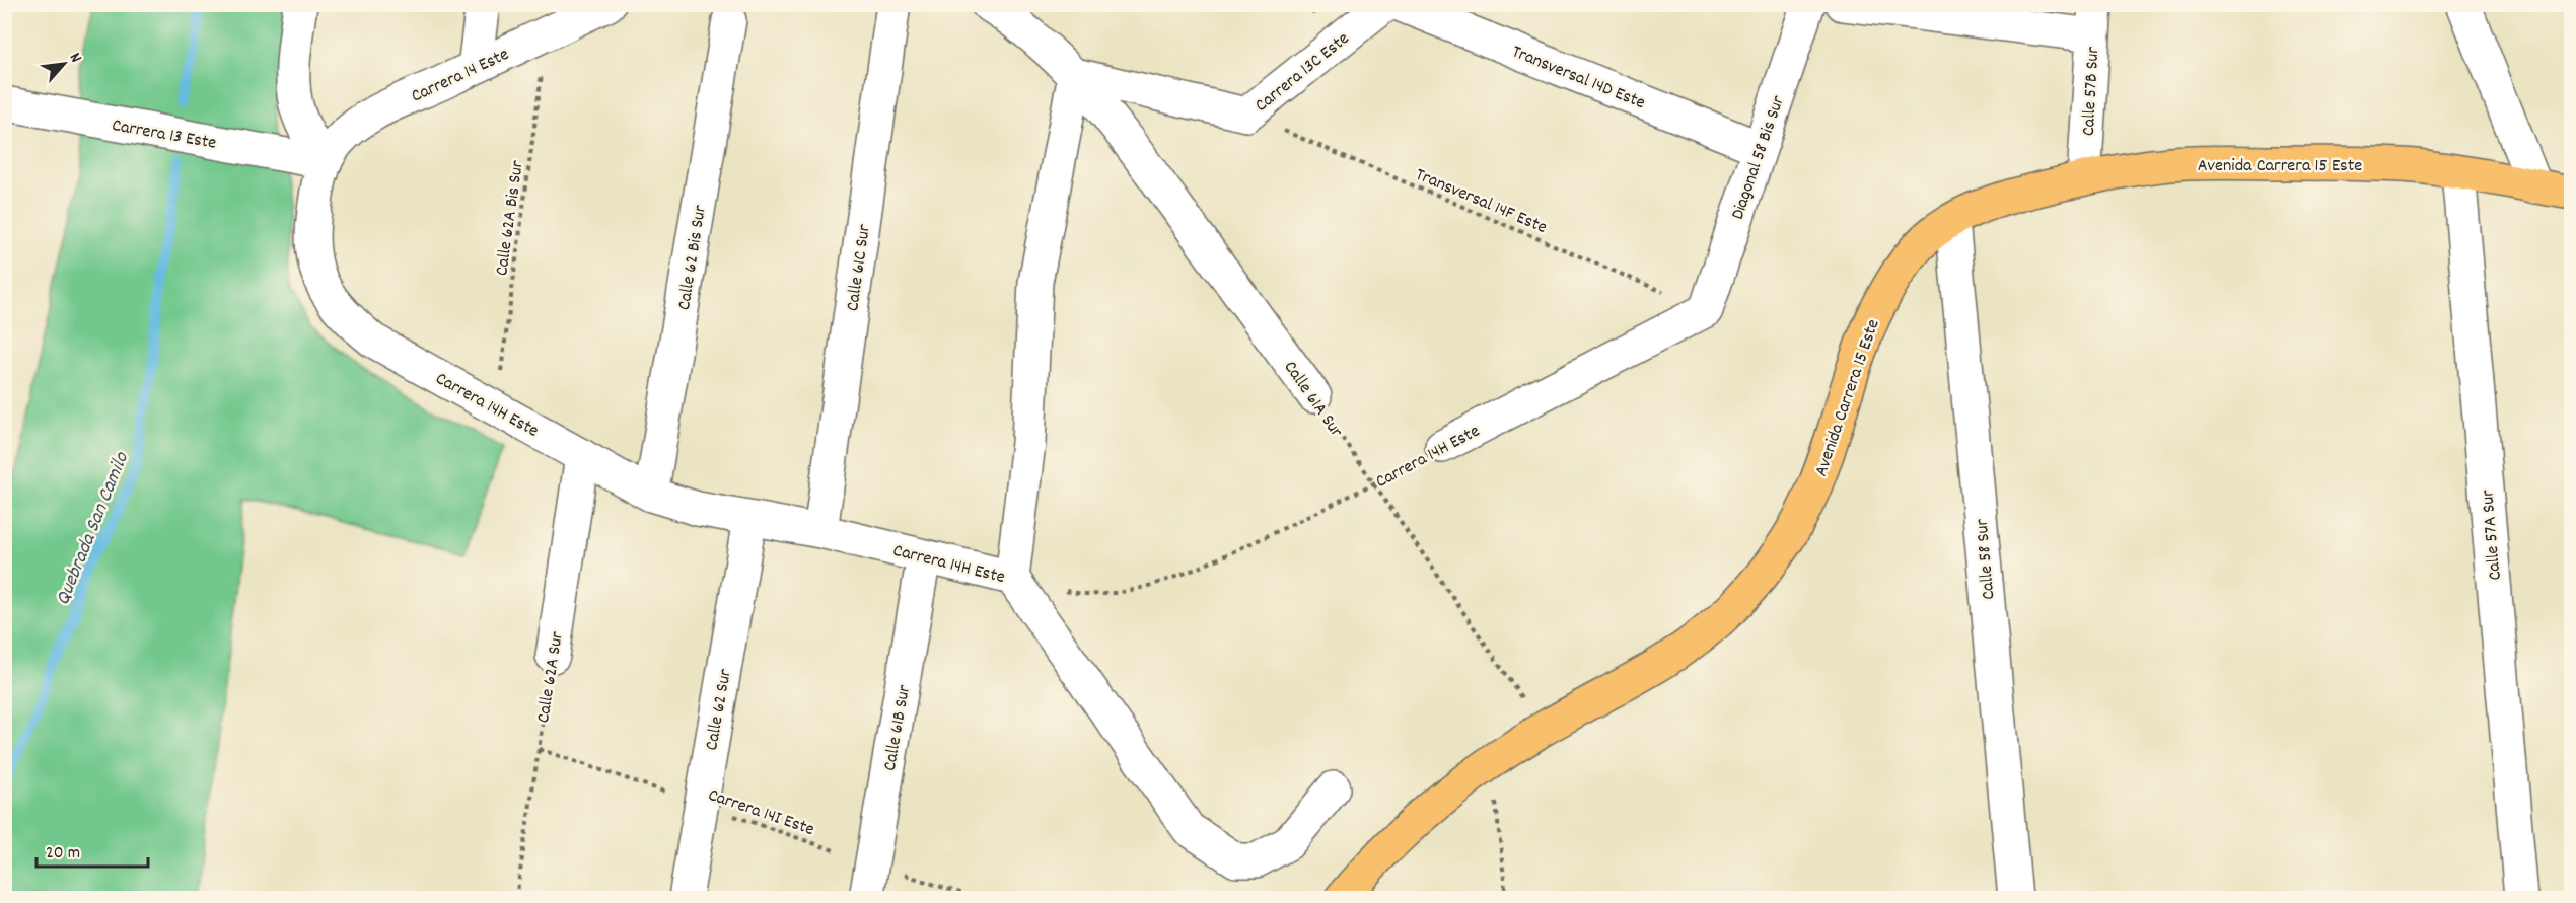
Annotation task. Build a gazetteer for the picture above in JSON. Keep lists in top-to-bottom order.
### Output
{
  "streets": {
    "main road": ["Avenida Carrera 15 Este"],
    "street": [
      "Carrera 13C Este",
      "Carrera 14 Este",
      "Transversal 14D Este",
      "Calle 57B Sur",
      "Carrera 13 Este",
      "Diagonal 58 Bis Sur",
      "Calle 62 Bis Sur",
      "Calle 61C Sur",
      "Calle 61A Sur",
      "Carrera 14H Este",
      "Calle 57A Sur",
      "Calle 58 Sur",
      "Calle 62A Sur",
      "Calle 62 Sur",
      "Calle 61B Sur"
    ],
    "path": ["Transversal 14F Este", "Calle 62A Bis Sur", "Carrera 14I Este"]
  },
  "crossings": [
    ["Carrera 13C Este", "Transversal 14F Este"],
    ["Carrera 14 Este", "Carrera 13 Este"],
    ["Carrera 14 Este", "Calle 62A Bis Sur"],
    ["Carrera 14 Este", "Carrera 14H Este"],
    ["Transversal 14D Este", "Diagonal 58 Bis Sur"],
    ["Calle 57B Sur", "Avenida Carrera 15 Este"],
    ["Carrera 13 Este", "Carrera 14H Este"],
    ["Diagonal 58 Bis Sur", "Transversal 14F Este"],
    ["Diagonal 58 Bis Sur", "Carrera 14H Este"],
    ["Avenida Carrera 15 Este", "Calle 61A Sur"],
    ["Avenida Carrera 15 Este", "Calle 57A Sur"],
    ["Avenida Carrera 15 Este", "Calle 58 Sur"],
    ["Transversal 14F Este", "Carrera 14H Este"],
    ["Calle 62A Bis Sur", "Carrera 14H Este"],
    ["Calle 62 Bis Sur", "Carrera 14H Este"],
    ["Calle 61C Sur", "Carrera 14H Este"],
    ["Calle 61A Sur", "Carrera 14H Este"],
    ["Carrera 14H Este", "Calle 62A Sur"],
    ["Carrera 14H Este", "Calle 62 Sur"],
    ["Carrera 14H Este", "Calle 61B Sur"],
    ["Calle 62A Sur", "Carrera 14I Este"],
    ["Calle 62 Sur", "Carrera 14I Este"],
    ["Calle 61B Sur", "Carrera 14I Este"]
  ],
  "water": ["Quebrada San Camilo"],
  "scale_bar": "20 m",
  "north": "top right"
}
